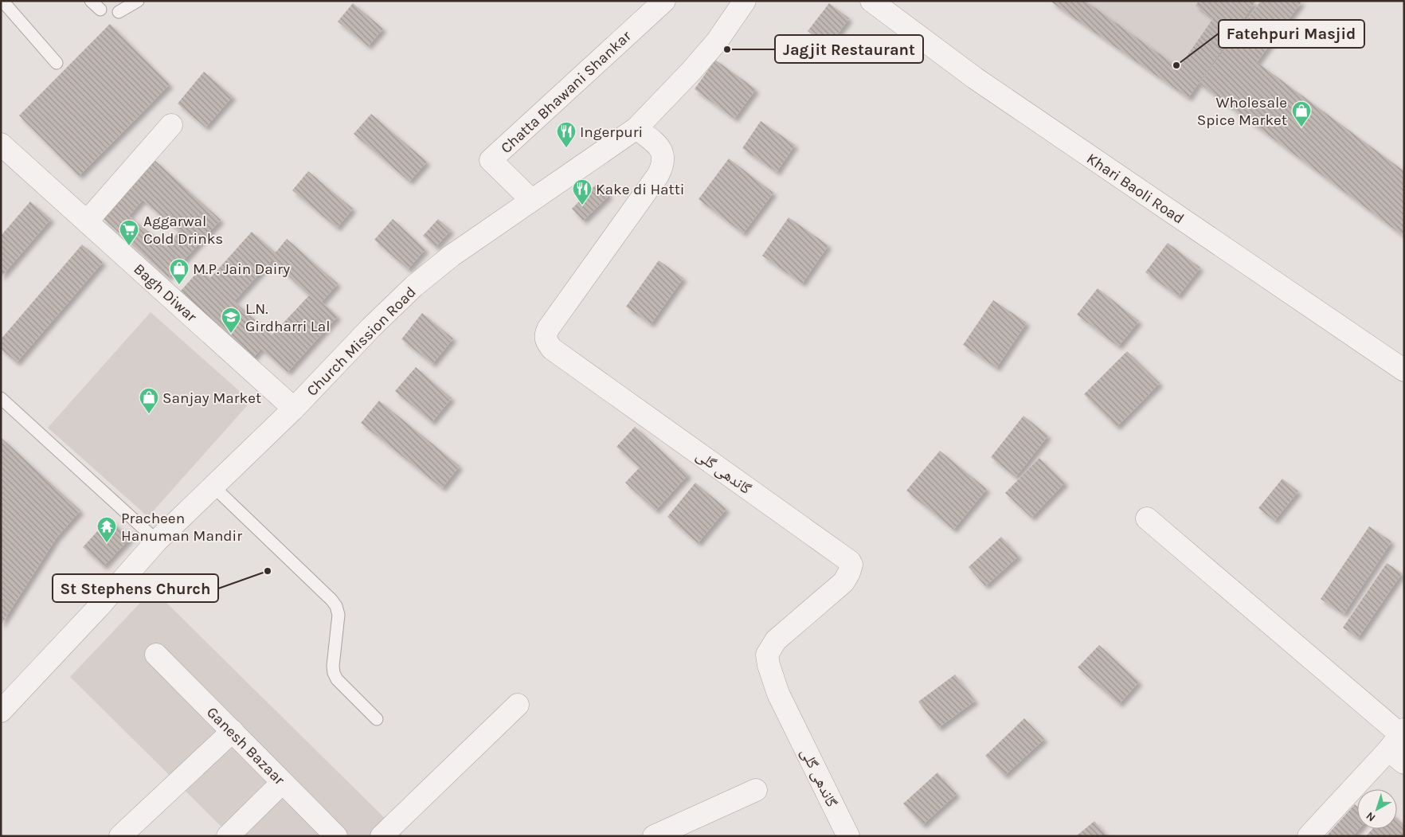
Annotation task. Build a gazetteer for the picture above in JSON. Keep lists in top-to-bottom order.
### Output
{
  "streets": {
    "street": [
      "Chatta Bhawani Shankar",
      "Khari Baoli Road",
      "Bagh Diwar",
      "Church Mission Road",
      "گاندھی گلی",
      "Ganesh Bazaar"
    ]
  },
  "crossings": [
    ["Chatta Bhawani Shankar", "Church Mission Road"],
    ["Bagh Diwar", "Church Mission Road"],
    ["Church Mission Road", "گاندھی گلی"]
  ],
  "places": {
    "other": ["Jagjit Restaurant", "Fatehpuri Masjid", "St Stephens Church"],
    "shop": ["Wholesale Spice Market", "M.P. Jain Dairy", "Sanjay Market"],
    "restaurant": ["Ingerpuri", "Kake di Hatti"],
    "supermarket": ["Aggarwal Cold Drinks"],
    "school or university": ["L.N. Girdharri Lal"],
    "temple": ["Pracheen Hanuman Mandir"]
  },
  "north": "bottom left"
}
